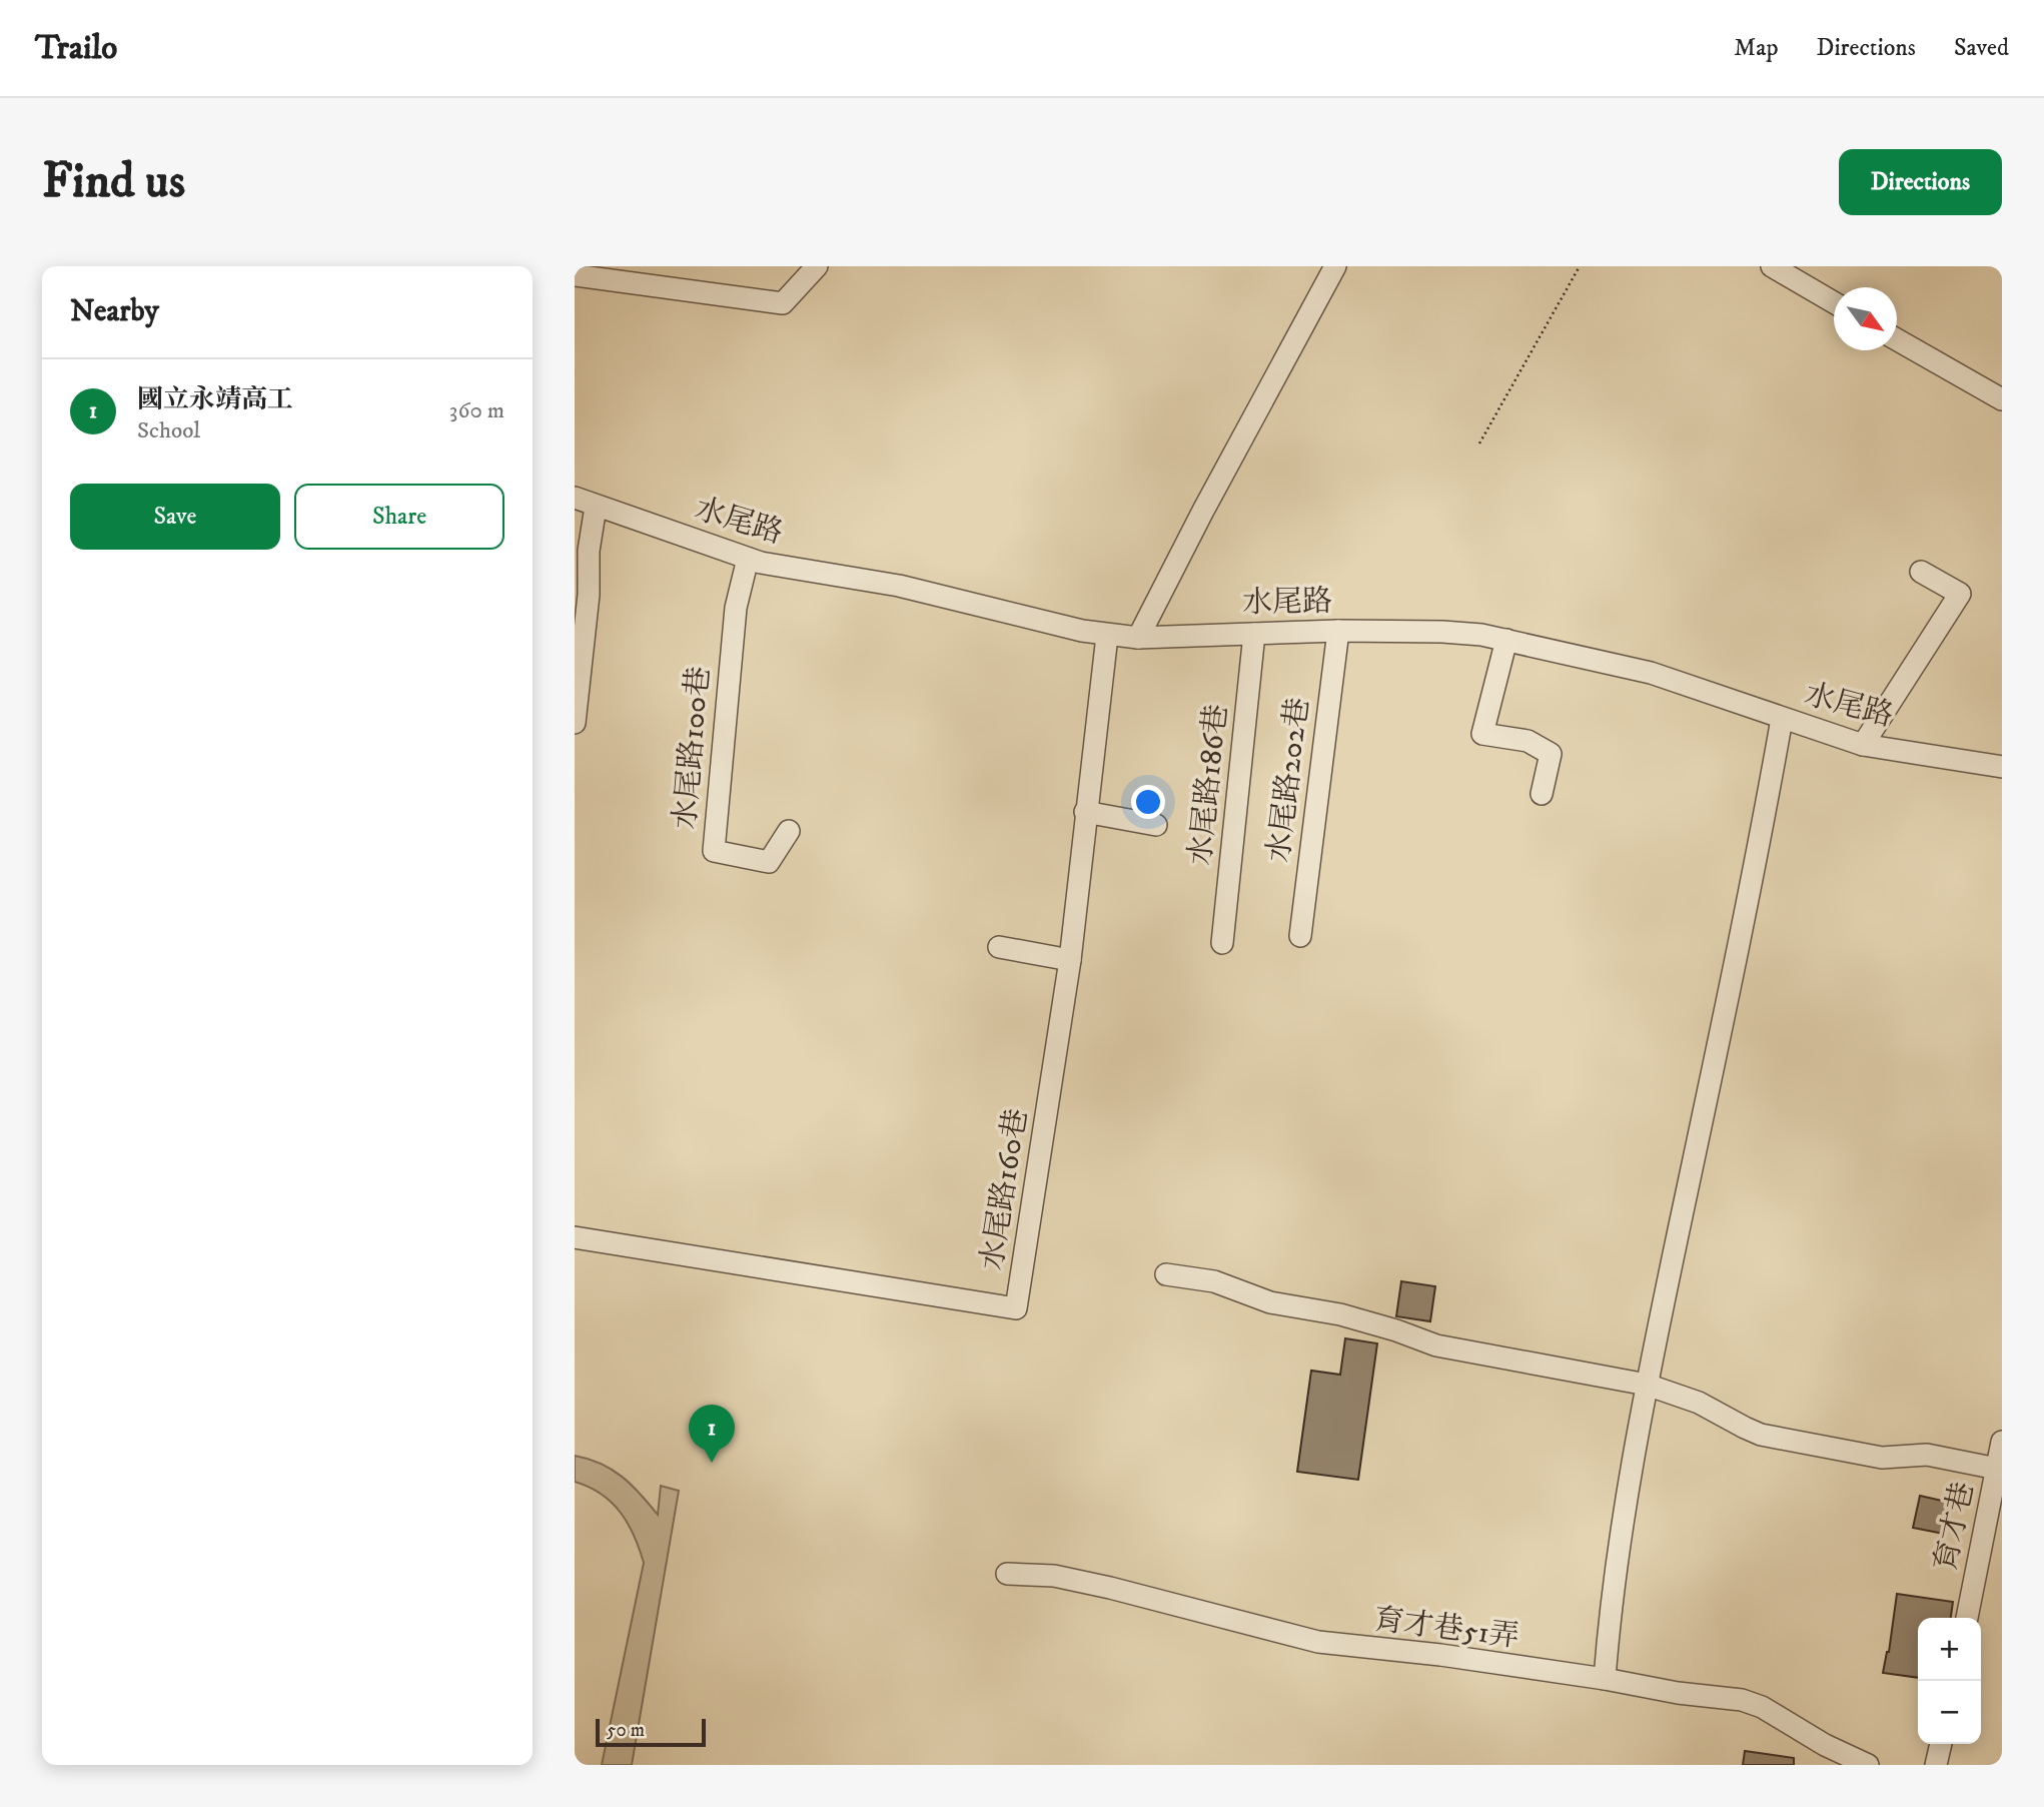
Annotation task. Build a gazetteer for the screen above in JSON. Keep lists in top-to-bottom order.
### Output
{
  "streets": {
    "street": [
      "水尾路",
      "水尾路100巷",
      "水尾路202巷",
      "水尾路186巷",
      "水尾路160巷",
      "育才巷",
      "育才巷51弄"
    ]
  },
  "crossings": [
    ["水尾路", "水尾路100巷"],
    ["水尾路", "水尾路202巷"],
    ["水尾路", "水尾路186巷"],
    ["水尾路", "水尾路160巷"]
  ],
  "scale_bar": "50 m",
  "north": "bottom right",
  "page": {
    "header": "Trailo",
    "nav": ["Map", "Directions", "Saved"],
    "buttons": [
      "Directions",
      ["Save", "Share"]
    ],
    "title": "Find us",
    "heading": "Nearby",
    "list": [
      {
        "mark": "1",
        "name": "國立永靖高工",
        "note": "School",
        "value": "360 m"
      }
    ],
    "pins": "1",
    "map_buttons": ["+", "−"],
    "scale": "50 m"
  }
}
